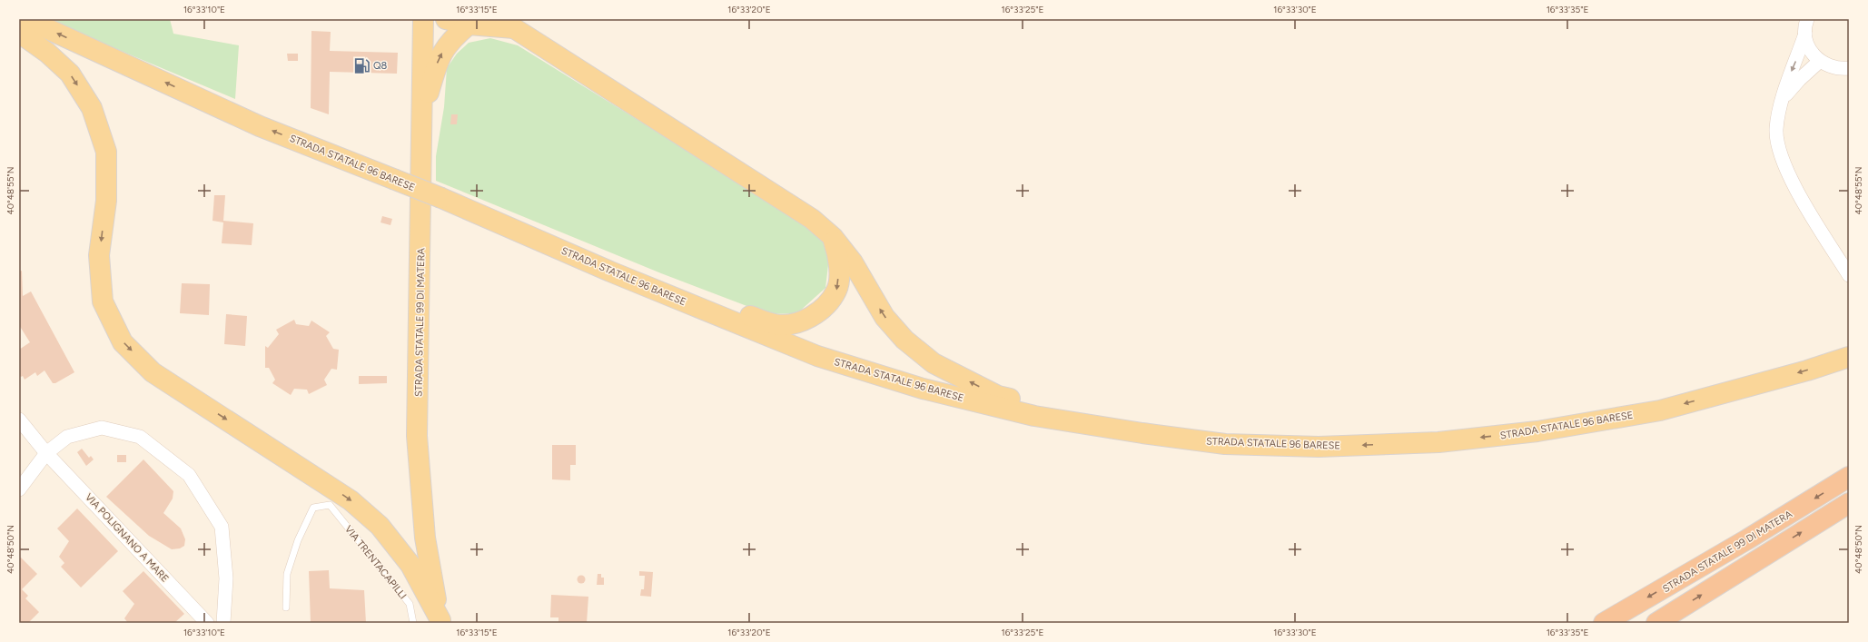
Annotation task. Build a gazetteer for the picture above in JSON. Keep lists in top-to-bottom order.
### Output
{
  "streets": {
    "highway": ["STRADA STATALE 99 DI MATERA"],
    "main road": ["STRADA STATALE 96 BARESE"],
    "street": ["VIA POLIGNANO A MARE"],
    "lane": ["VIA TRENTACAPILLI"]
  },
  "one_way": ["STRADA STATALE 96 BARESE"],
  "places": {
    "fuel station": ["Q8"]
  },
  "coordinates": [
    "16°33'10\"E",
    "16°33'15\"E",
    "16°33'20\"E",
    "16°33'25\"E",
    "16°33'30\"E",
    "16°33'35\"E",
    "40°48'55\"N",
    "40°48'50\"N"
  ]
}
